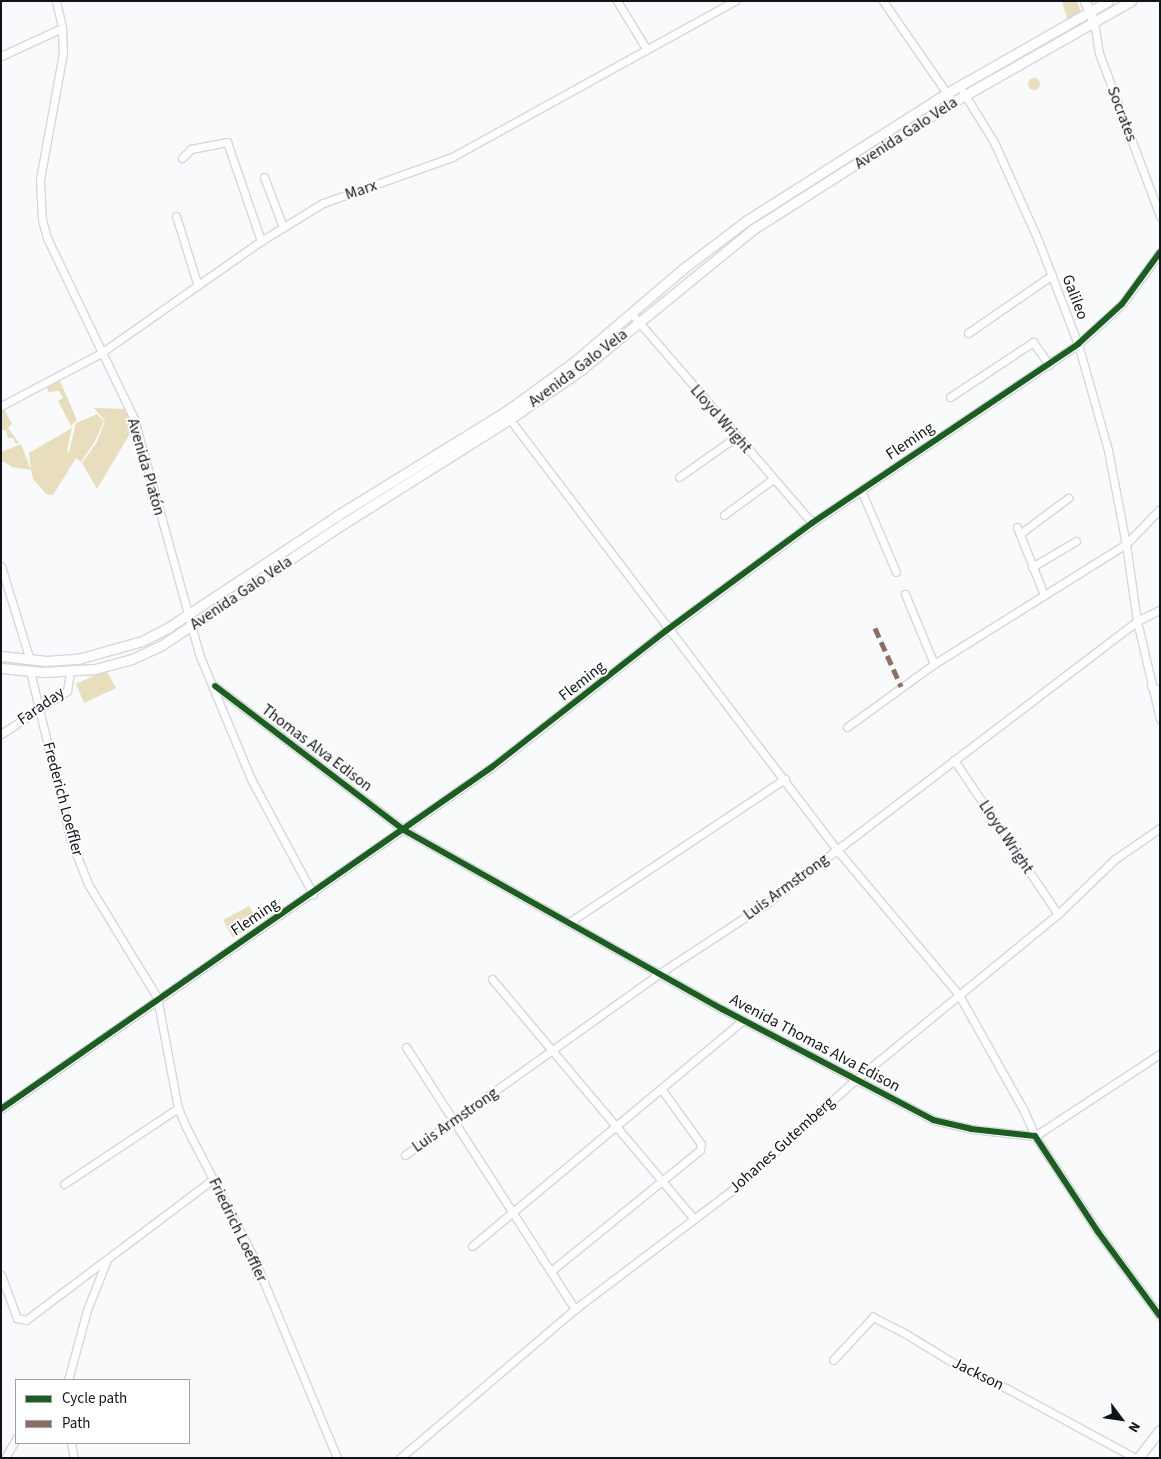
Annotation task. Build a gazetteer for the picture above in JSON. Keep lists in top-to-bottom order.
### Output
{
  "streets": {
    "main road": ["Socrates", "Avenida Galo Vela"],
    "street": [
      "Marx",
      "Galileo",
      "Lloyd Wright",
      "Fleming",
      "Avenida Platón",
      "Faraday",
      "Thomas Alva Edison",
      "Frederich Loeffler",
      "Luis Armstrong",
      "Avenida Thomas Alva Edison",
      "Johanes Gutemberg",
      "Friedrich Loeffler",
      "Jackson"
    ]
  },
  "crossings": [
    ["Socrates", "Avenida Galo Vela"],
    ["Avenida Galo Vela", "Galileo"],
    ["Avenida Galo Vela", "Lloyd Wright"],
    ["Avenida Galo Vela", "Avenida Platón"],
    ["Avenida Galo Vela", "Faraday"],
    ["Avenida Galo Vela", "Frederich Loeffler"],
    ["Marx", "Avenida Platón"],
    ["Galileo", "Fleming"],
    ["Galileo", "Luis Armstrong"],
    ["Lloyd Wright", "Fleming"],
    ["Lloyd Wright", "Luis Armstrong"],
    ["Lloyd Wright", "Johanes Gutemberg"],
    ["Fleming", "Avenida Platón"],
    ["Fleming", "Thomas Alva Edison"],
    ["Fleming", "Frederich Loeffler"],
    ["Fleming", "Avenida Thomas Alva Edison"],
    ["Fleming", "Friedrich Loeffler"],
    ["Avenida Platón", "Thomas Alva Edison"],
    ["Faraday", "Frederich Loeffler"],
    ["Thomas Alva Edison", "Avenida Thomas Alva Edison"],
    ["Frederich Loeffler", "Friedrich Loeffler"],
    ["Luis Armstrong", "Avenida Thomas Alva Edison"],
    ["Avenida Thomas Alva Edison", "Johanes Gutemberg"]
  ],
  "legend": ["Cycle path", "Path"],
  "north": "bottom right"
}
